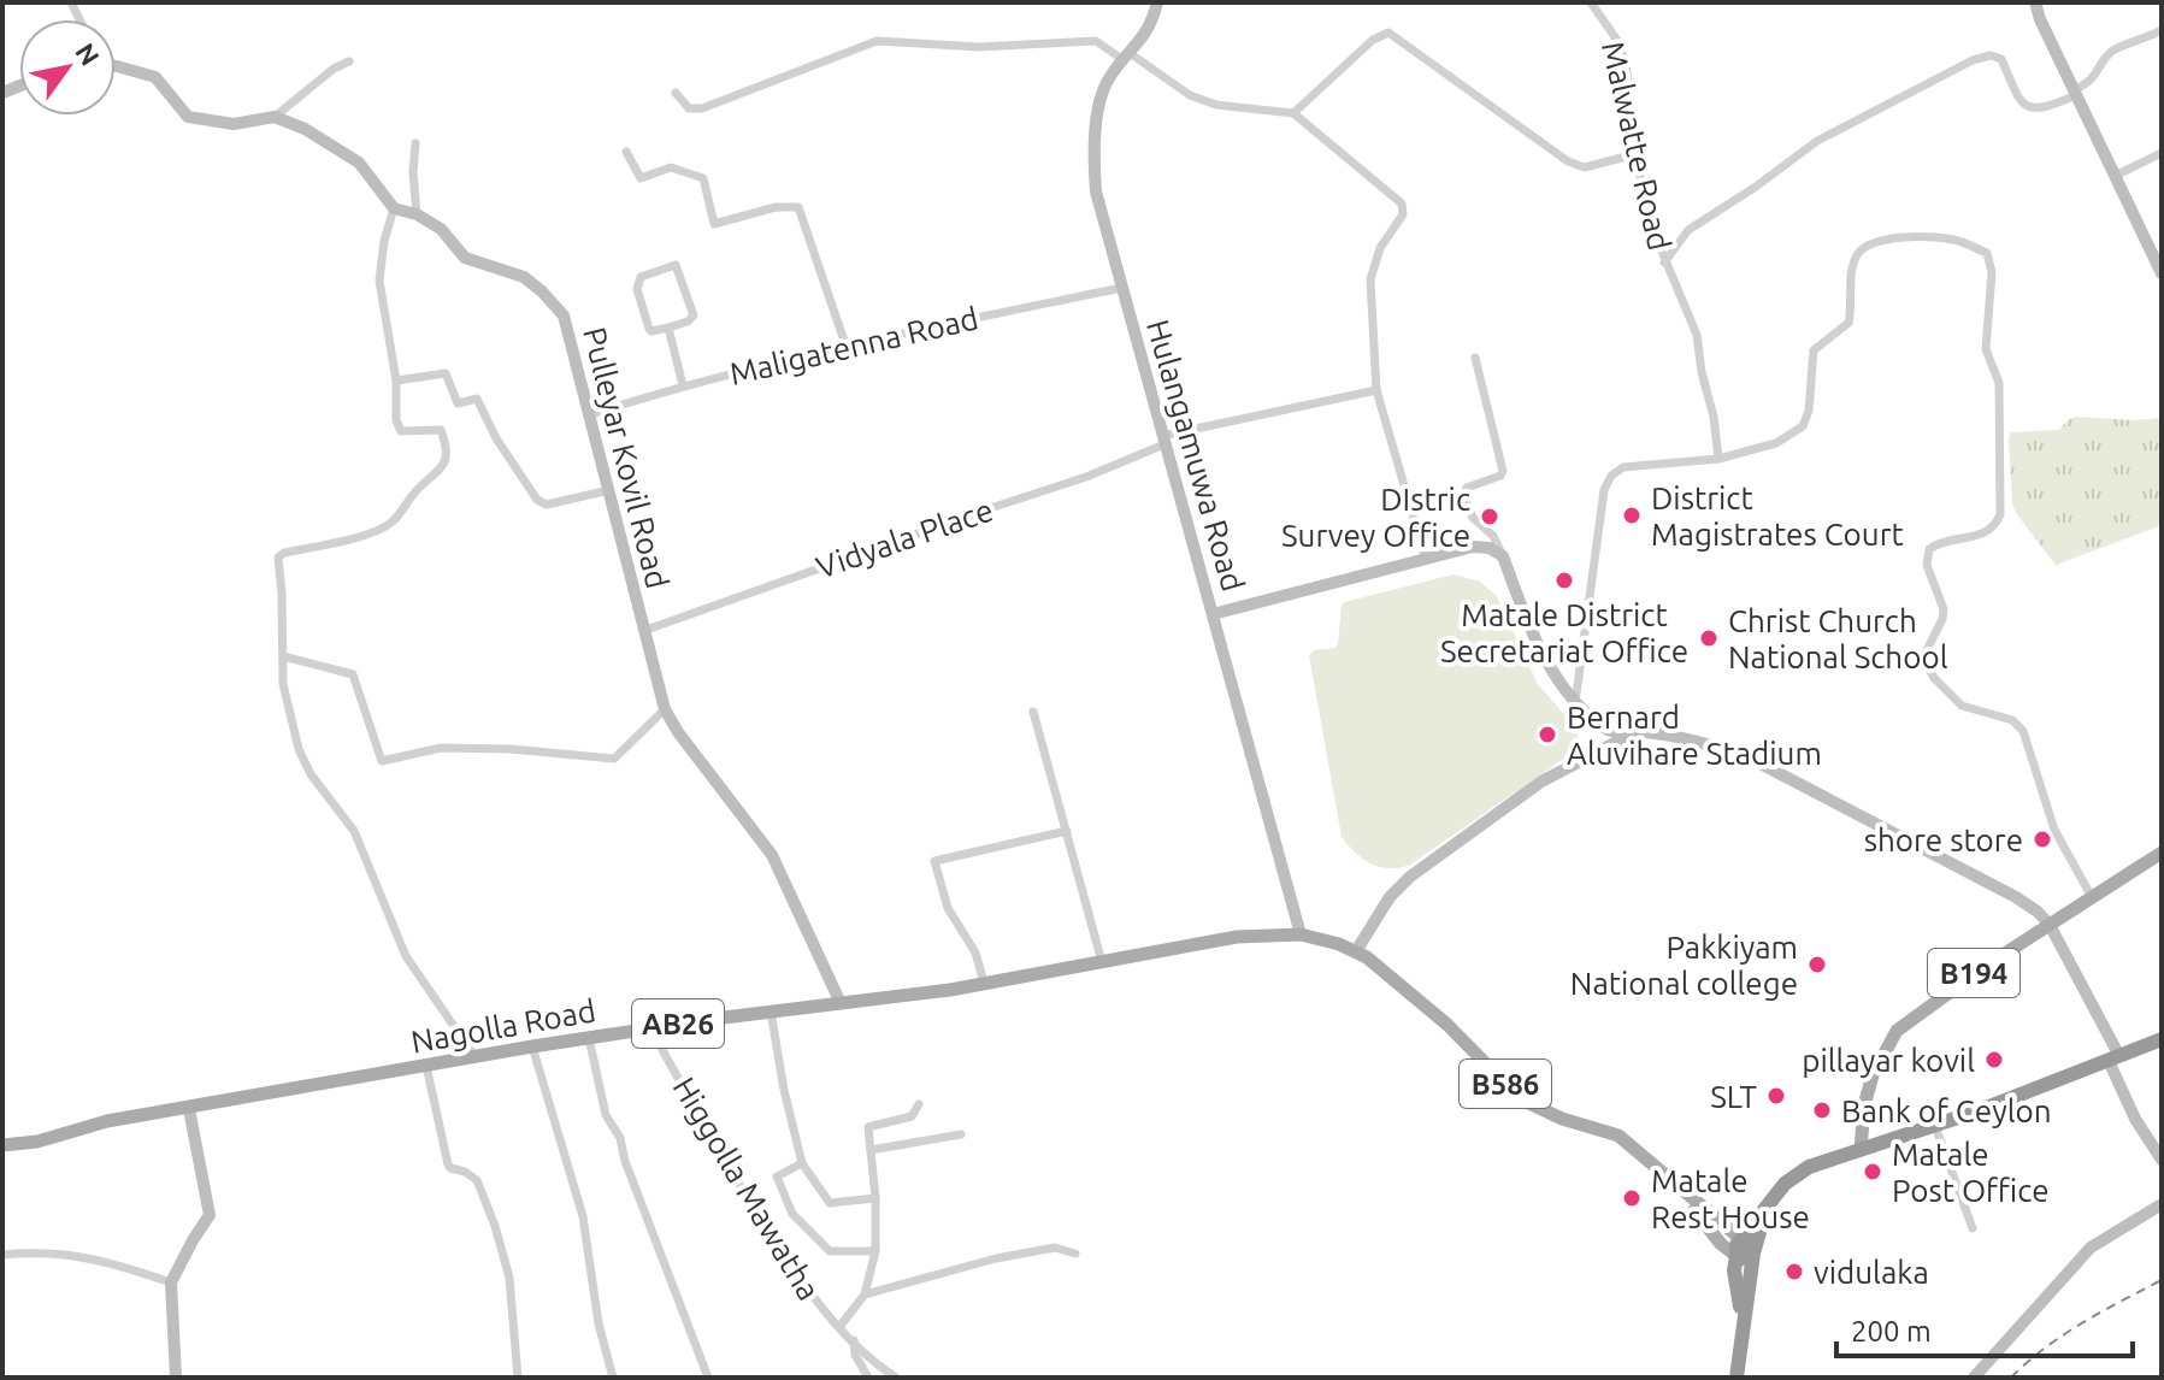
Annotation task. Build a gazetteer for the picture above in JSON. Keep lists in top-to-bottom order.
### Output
{
  "streets": {
    "main road": [
      "B194",
      "AB26",
      "Nagolla Road",
      "B586"
    ],
    "street": [
      "Malwatte Road",
      "Maligatenna Road",
      "Hulangamuwa Road",
      "Pulleyar Kovil Road",
      "Vidyala Place",
      "Higgolla Mawatha"
    ]
  },
  "crossings": [
    ["Maligatenna Road", "Hulangamuwa Road"],
    ["Maligatenna Road", "Pulleyar Kovil Road"],
    ["Hulangamuwa Road", "Vidyala Place"],
    ["Hulangamuwa Road", "Nagolla Road"],
    ["Pulleyar Kovil Road", "Vidyala Place"],
    ["Pulleyar Kovil Road", "Nagolla Road"],
    ["Nagolla Road", "B586"],
    ["Nagolla Road", "Higgolla Mawatha"]
  ],
  "places": [
    "District Magistrates Court",
    "DIstric Survey Office",
    "Matale District Secretariat Office",
    "Christ Church National School",
    "Bernard Aluvihare Stadium",
    "shore store",
    "Pakkiyam National college",
    "pillayar kovil",
    "SLT",
    "Bank of Ceylon",
    "Matale Post Office",
    "Matale Rest House",
    "vidulaka"
  ],
  "scale_bar": "200 m",
  "north": "top right"
}
